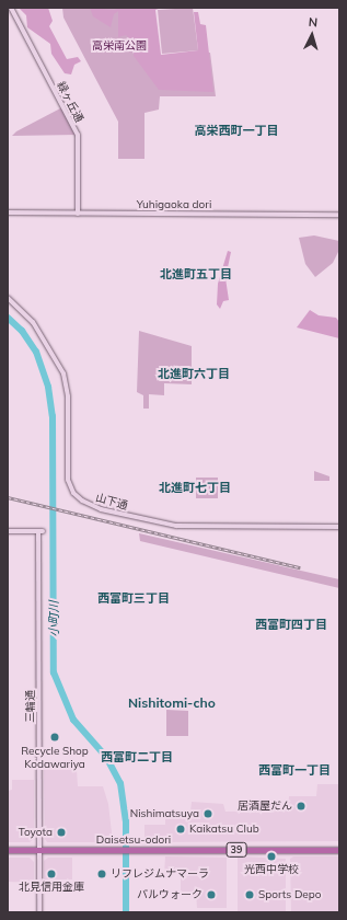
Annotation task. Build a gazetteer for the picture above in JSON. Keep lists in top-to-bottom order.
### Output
{
  "streets": {
    "highway": ["Daisetsu-odori", "39"],
    "street": [
      "緑ヶ丘通",
      "Yuhigaoka dori",
      "山下通",
      "三輪通"
    ]
  },
  "crossings": [
    ["緑ヶ丘通", "Yuhigaoka dori"],
    ["三輪通", "Daisetsu-odori"]
  ],
  "districts": [
    "高栄西町一丁目",
    "北進町五丁目",
    "北進町六丁目",
    "北進町七丁目",
    "西富町三丁目",
    "西富町四丁目",
    "Nishitomi-cho",
    "西富町二丁目",
    "西富町一丁目"
  ],
  "water": ["小町川"],
  "parks": ["高栄南公園"],
  "places": [
    "Recycle Shop Kodawariya",
    "居酒屋だん",
    "Nishimatsuya",
    "Kaikatsu Club",
    "Toyota",
    "光西中学校",
    "北見信用金庫",
    "リフレジムナマーラ",
    "パルウォーク",
    "Sports Depo"
  ],
  "north": "top"
}
